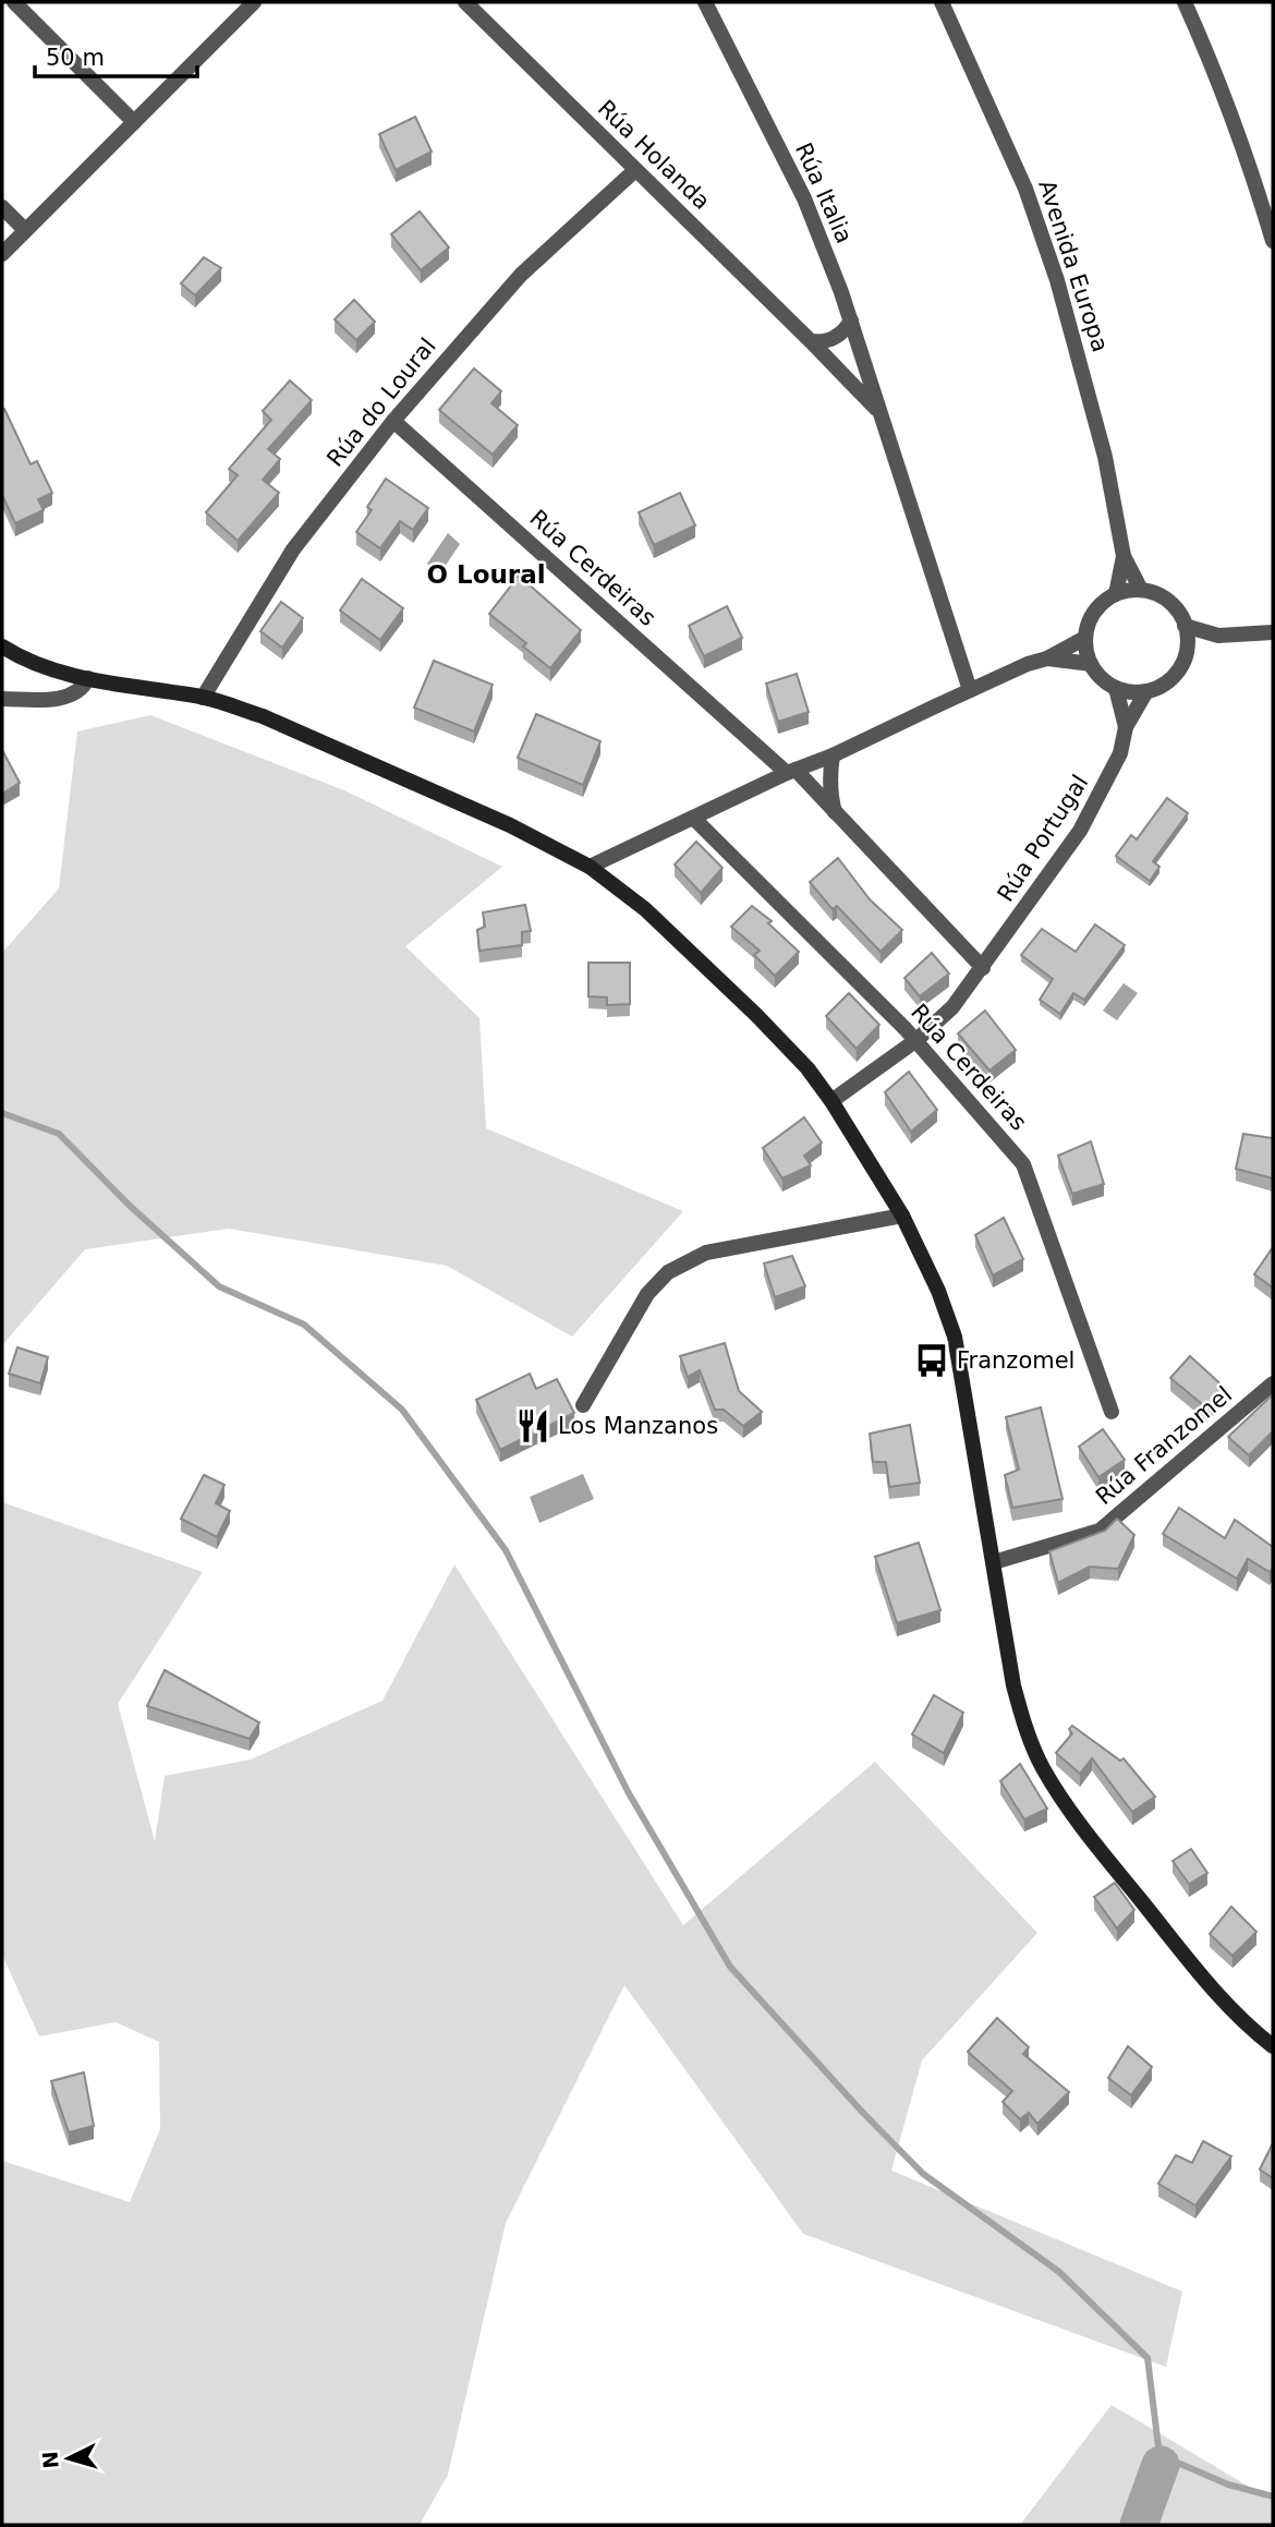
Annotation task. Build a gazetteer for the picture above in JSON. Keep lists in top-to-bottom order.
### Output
{
  "streets": {
    "street": [
      "Rúa Holanda",
      "Rúa Italia",
      "Avenida Europa",
      "Rúa do Loural",
      "Rúa Cerdeiras",
      "Rúa Portugal",
      "Rúa Franzomel"
    ]
  },
  "crossings": [
    ["Rúa Holanda", "Rúa Italia"],
    ["Rúa Holanda", "Rúa do Loural"],
    ["Avenida Europa", "Rúa Portugal"],
    ["Rúa do Loural", "Rúa Cerdeiras"],
    ["Rúa Cerdeiras", "Rúa Portugal"]
  ],
  "districts": ["O Loural"],
  "places": {
    "bus stop": ["Franzomel"],
    "restaurant": ["Los Manzanos"]
  },
  "scale_bar": "50 m",
  "north": "left"
}
